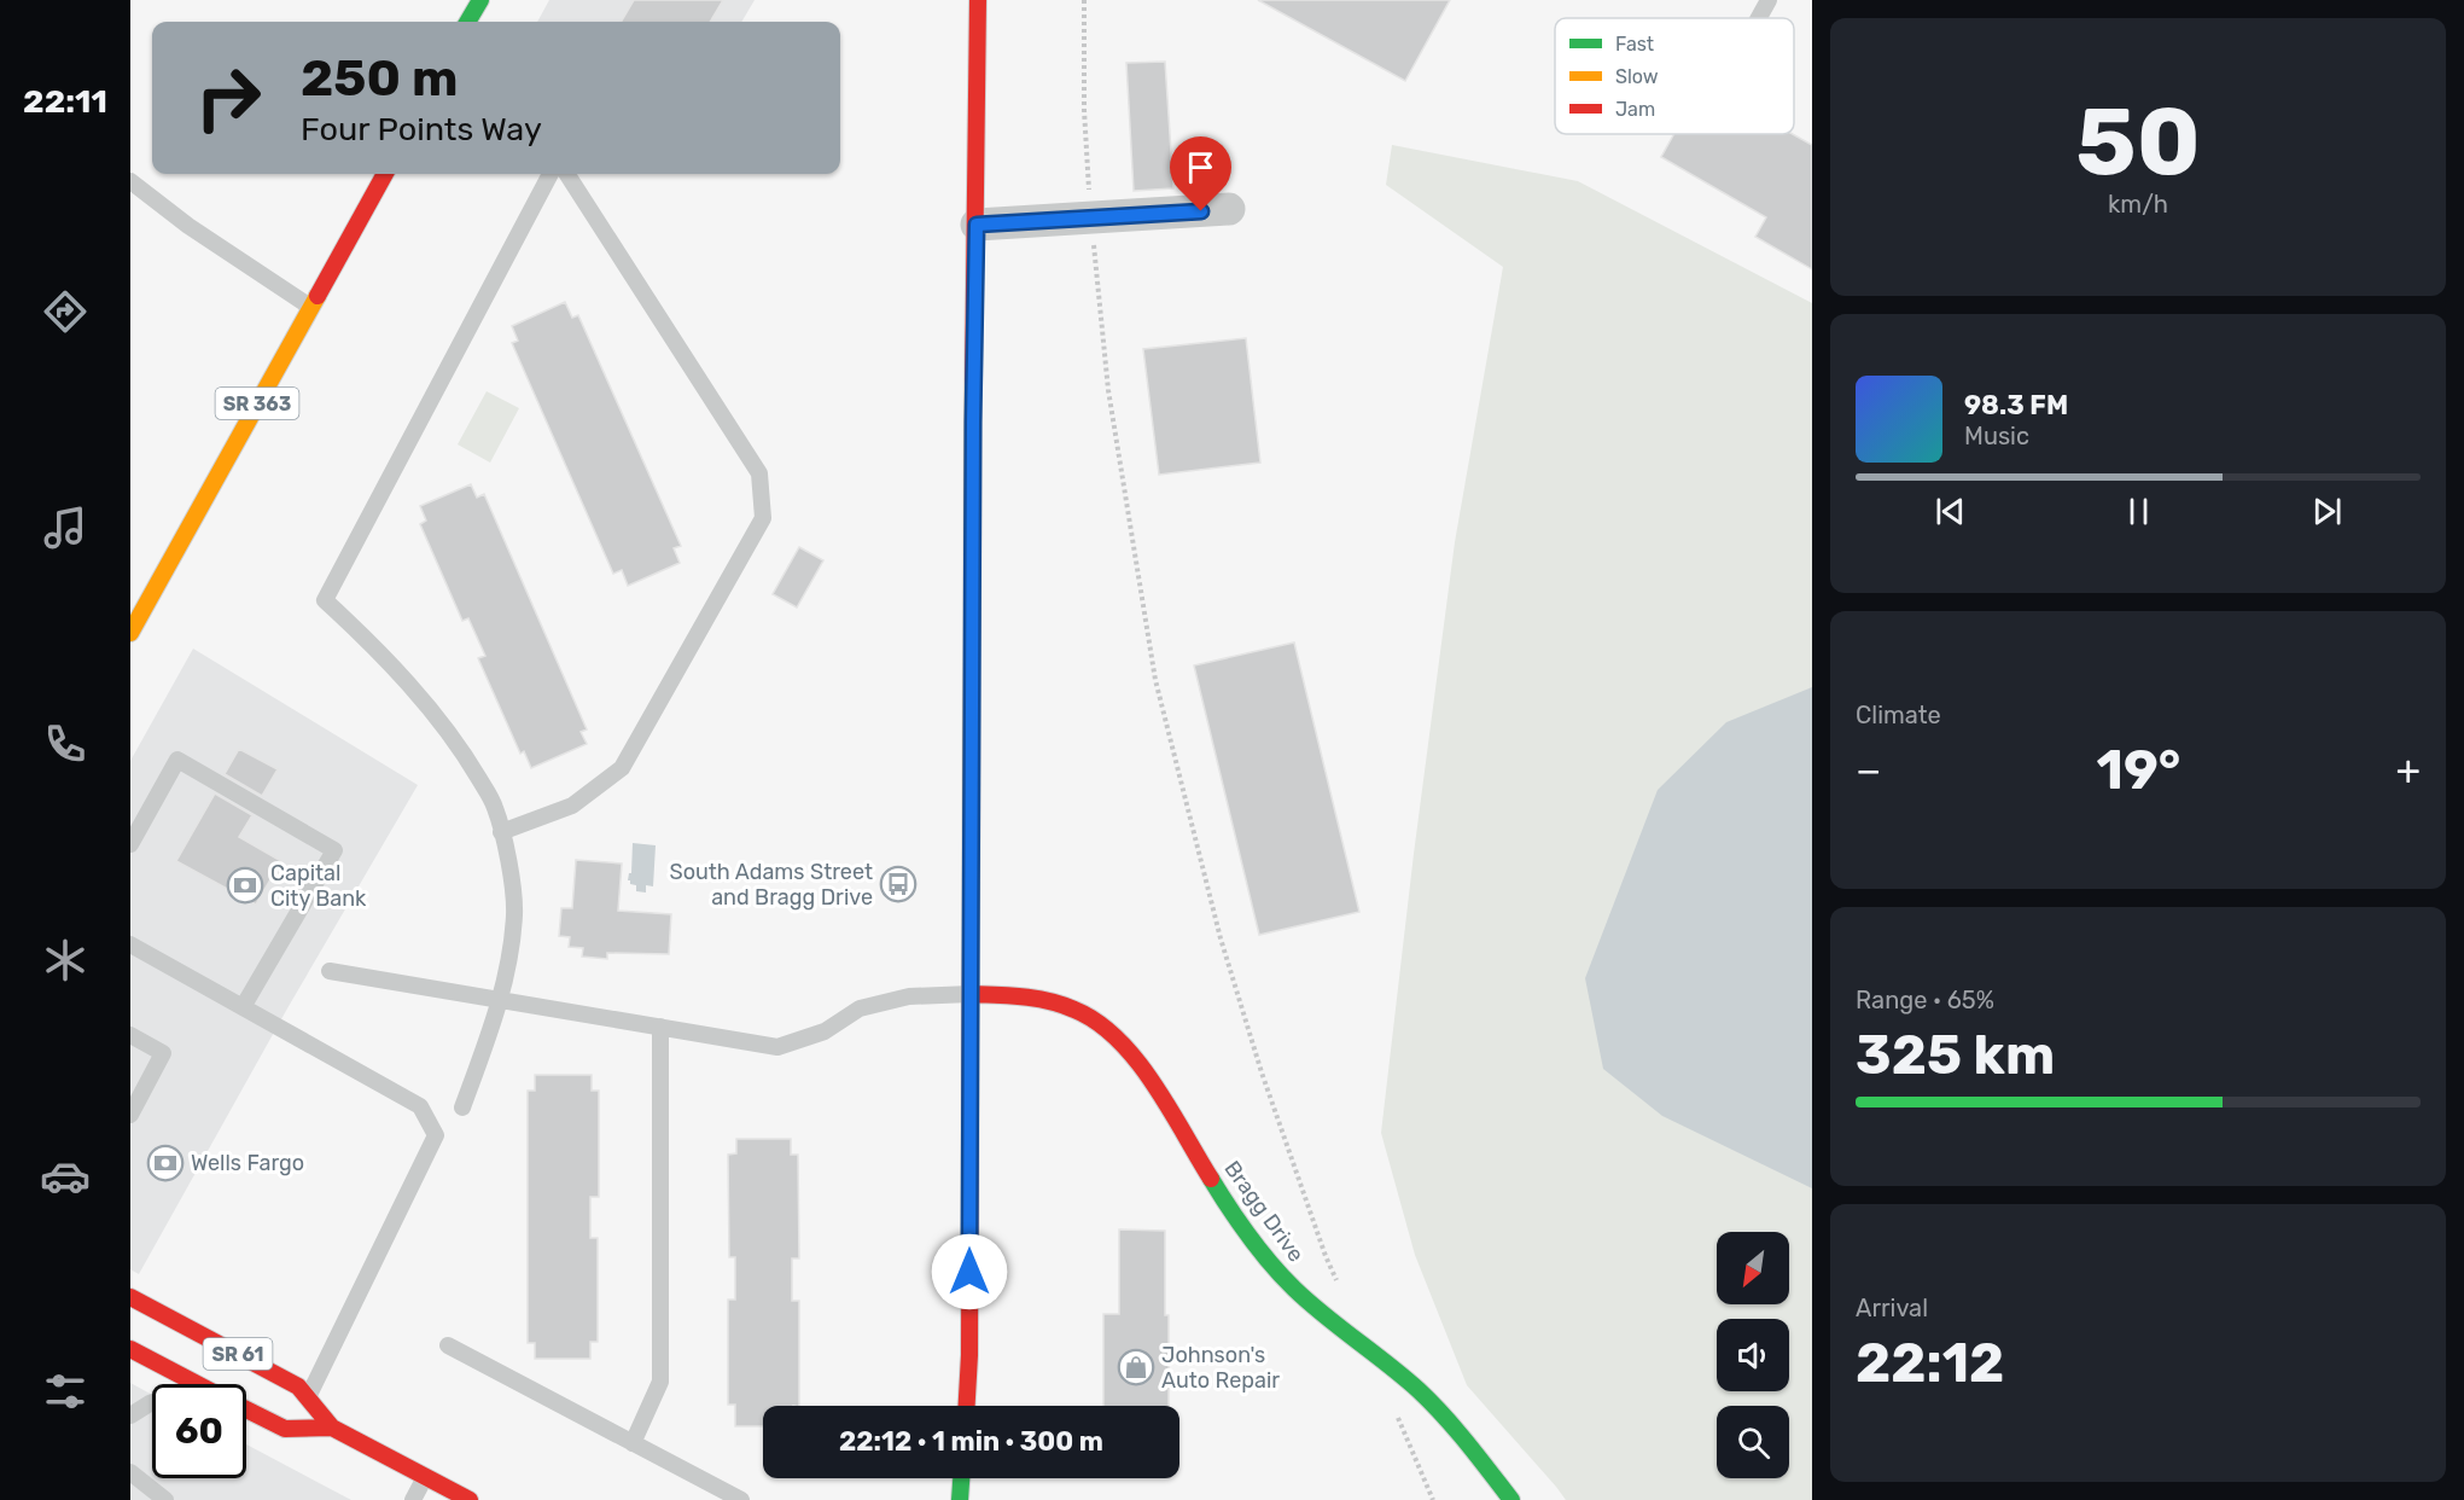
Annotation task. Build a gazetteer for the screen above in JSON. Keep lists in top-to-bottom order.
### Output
{
  "streets": {
    "main road": ["SR 363", "Bragg Drive", "SR 61"]
  },
  "places": {
    "bus stop": ["South Adams Street and Bragg Drive"],
    "bank": ["Capital City Bank", "Wells Fargo"],
    "shop": ["Johnson's Auto Repair"]
  },
  "legend": ["Fast", "Slow", "Jam"],
  "north": "bottom left",
  "page": {
    "tabs": "22:11",
    "tile": [
      ["50", "km/h"],
      "Climate",
      ["Range · 65%", "325 km"],
      ["Arrival", "22:12"]
    ],
    "turn": ["250 m", "Four Points Way"],
    "song": ["98.3 FM", "Music"],
    "heat": ["−", "19°", "+"],
    "limit": "60",
    "trip": "22:12 · 1 min · 300 m"
  }
}
